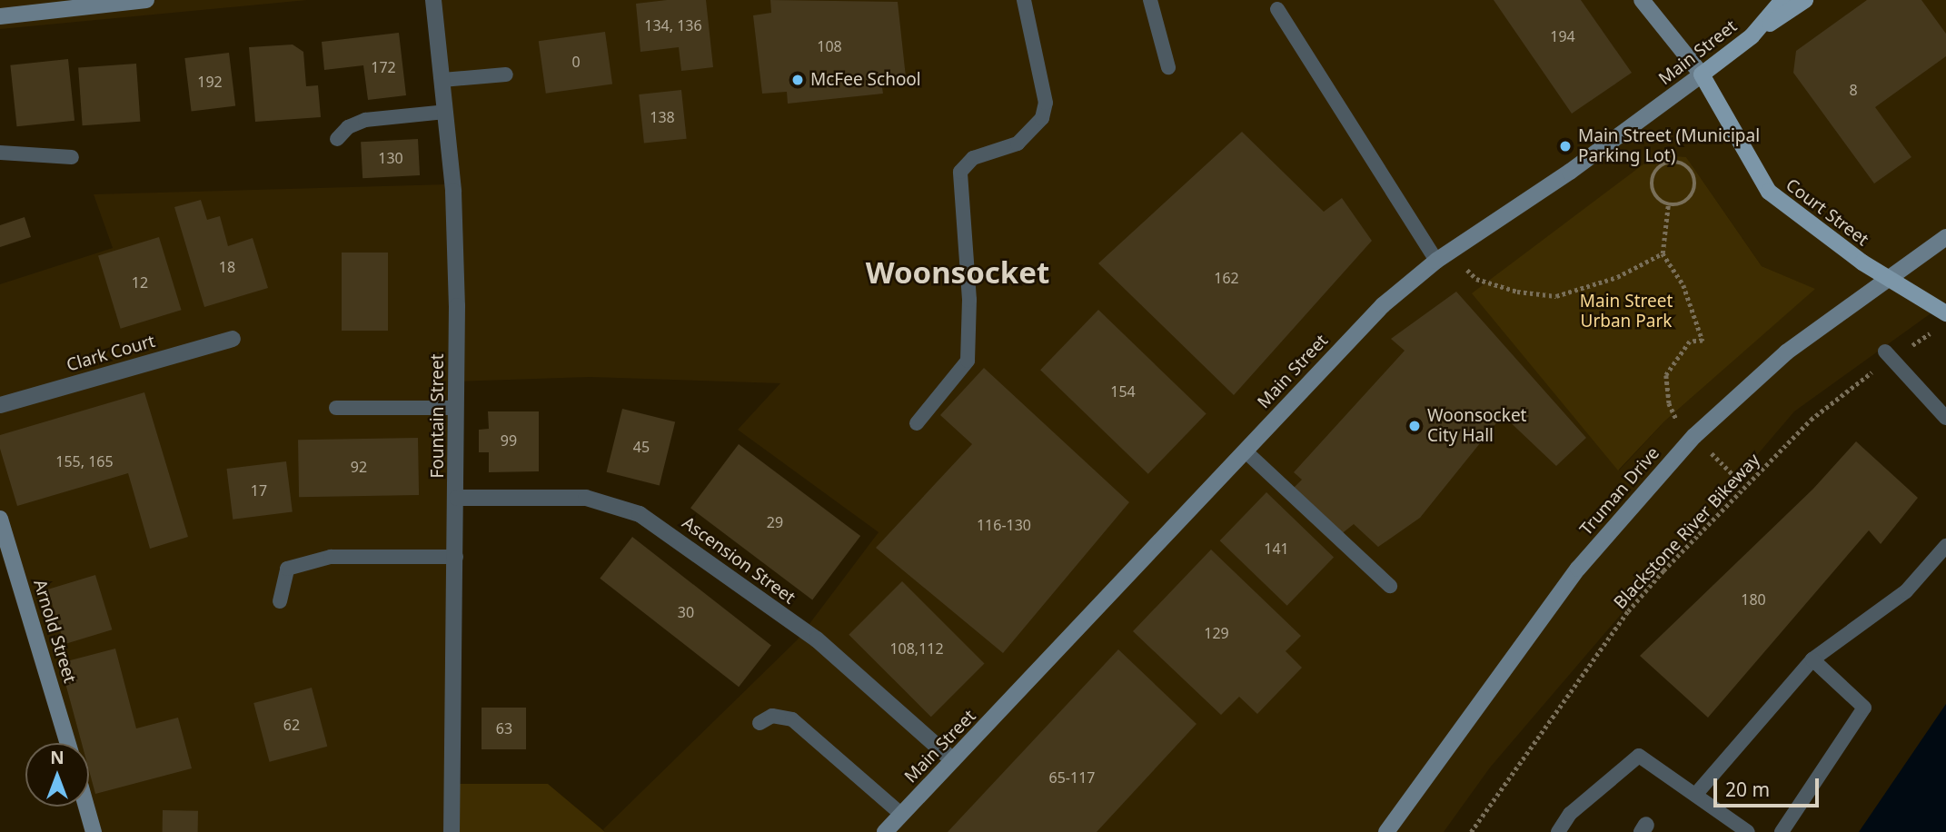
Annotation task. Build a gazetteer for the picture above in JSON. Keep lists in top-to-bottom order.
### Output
{
  "streets": {
    "main road": [
      "Main Street",
      "Court Street",
      "Truman Drive",
      "Arnold Street"
    ],
    "street": ["Clark Court", "Fountain Street", "Ascension Street"],
    "path": ["Blackstone River Bikeway"]
  },
  "crossings": [
    ["Main Street", "Court Street"],
    ["Main Street", "Ascension Street"],
    ["Court Street", "Blackstone River Bikeway"],
    ["Fountain Street", "Ascension Street"]
  ],
  "districts": ["Woonsocket"],
  "parks": ["Main Street Urban Park"],
  "places": ["McFee School", "Main Street (Municipal Parking Lot)", "Woonsocket City Hall"],
  "house_numbers": [
    "134, 136",
    "194",
    "108",
    "0",
    "172",
    "192",
    "8",
    "138",
    "130",
    "18",
    "162",
    "12",
    "154",
    "99",
    "45",
    "155, 165",
    "92",
    "17",
    "29",
    "116-130",
    "141",
    "180",
    "30",
    "129",
    "108,112",
    "62",
    "63",
    "65-117"
  ],
  "scale_bar": "20 m",
  "north": "top"
}
